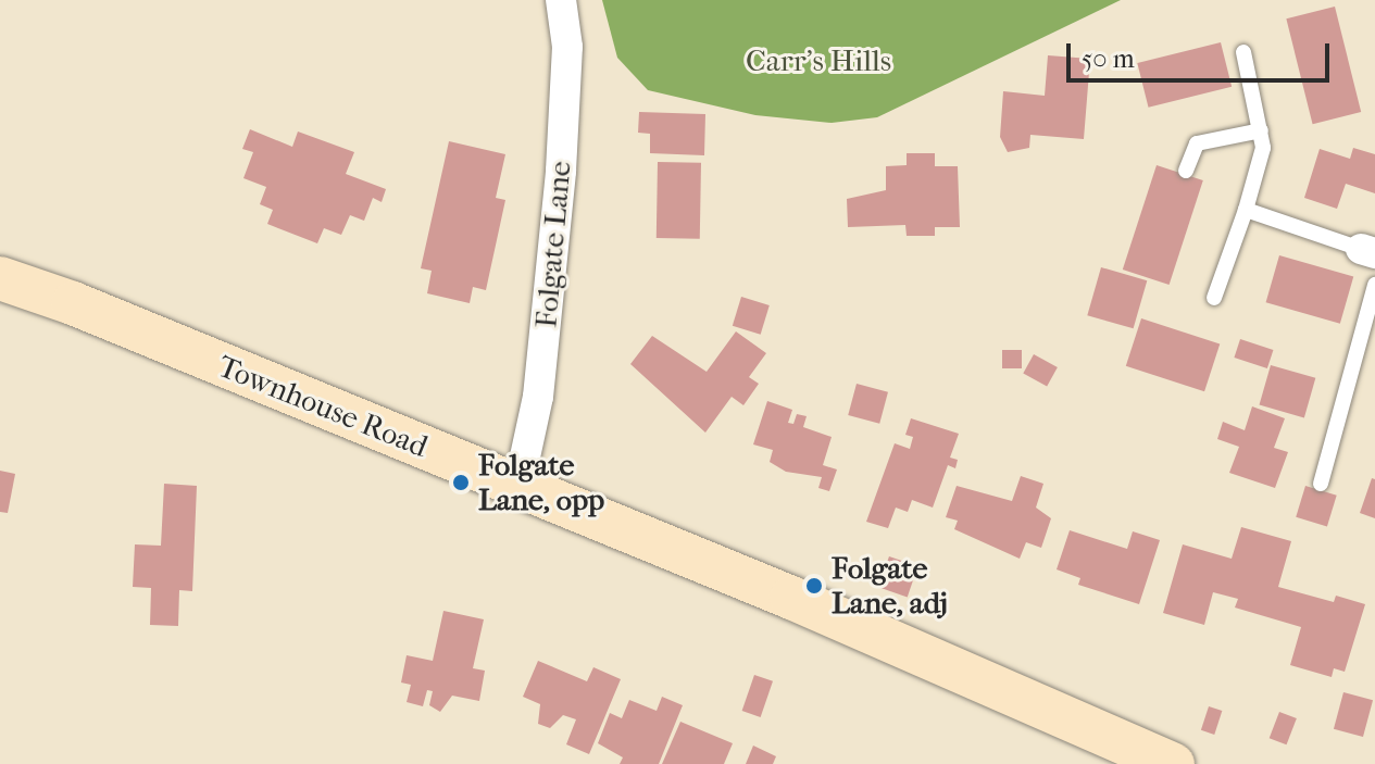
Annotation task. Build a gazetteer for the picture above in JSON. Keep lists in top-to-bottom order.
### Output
{
  "streets": {
    "street": ["Folgate Lane", "Townhouse Road"]
  },
  "crossings": [
    ["Folgate Lane", "Townhouse Road"]
  ],
  "parks": ["Carr's Hills"],
  "places": ["Folgate Lane, opp", "Folgate Lane, adj"],
  "scale_bar": "50 m"
}
